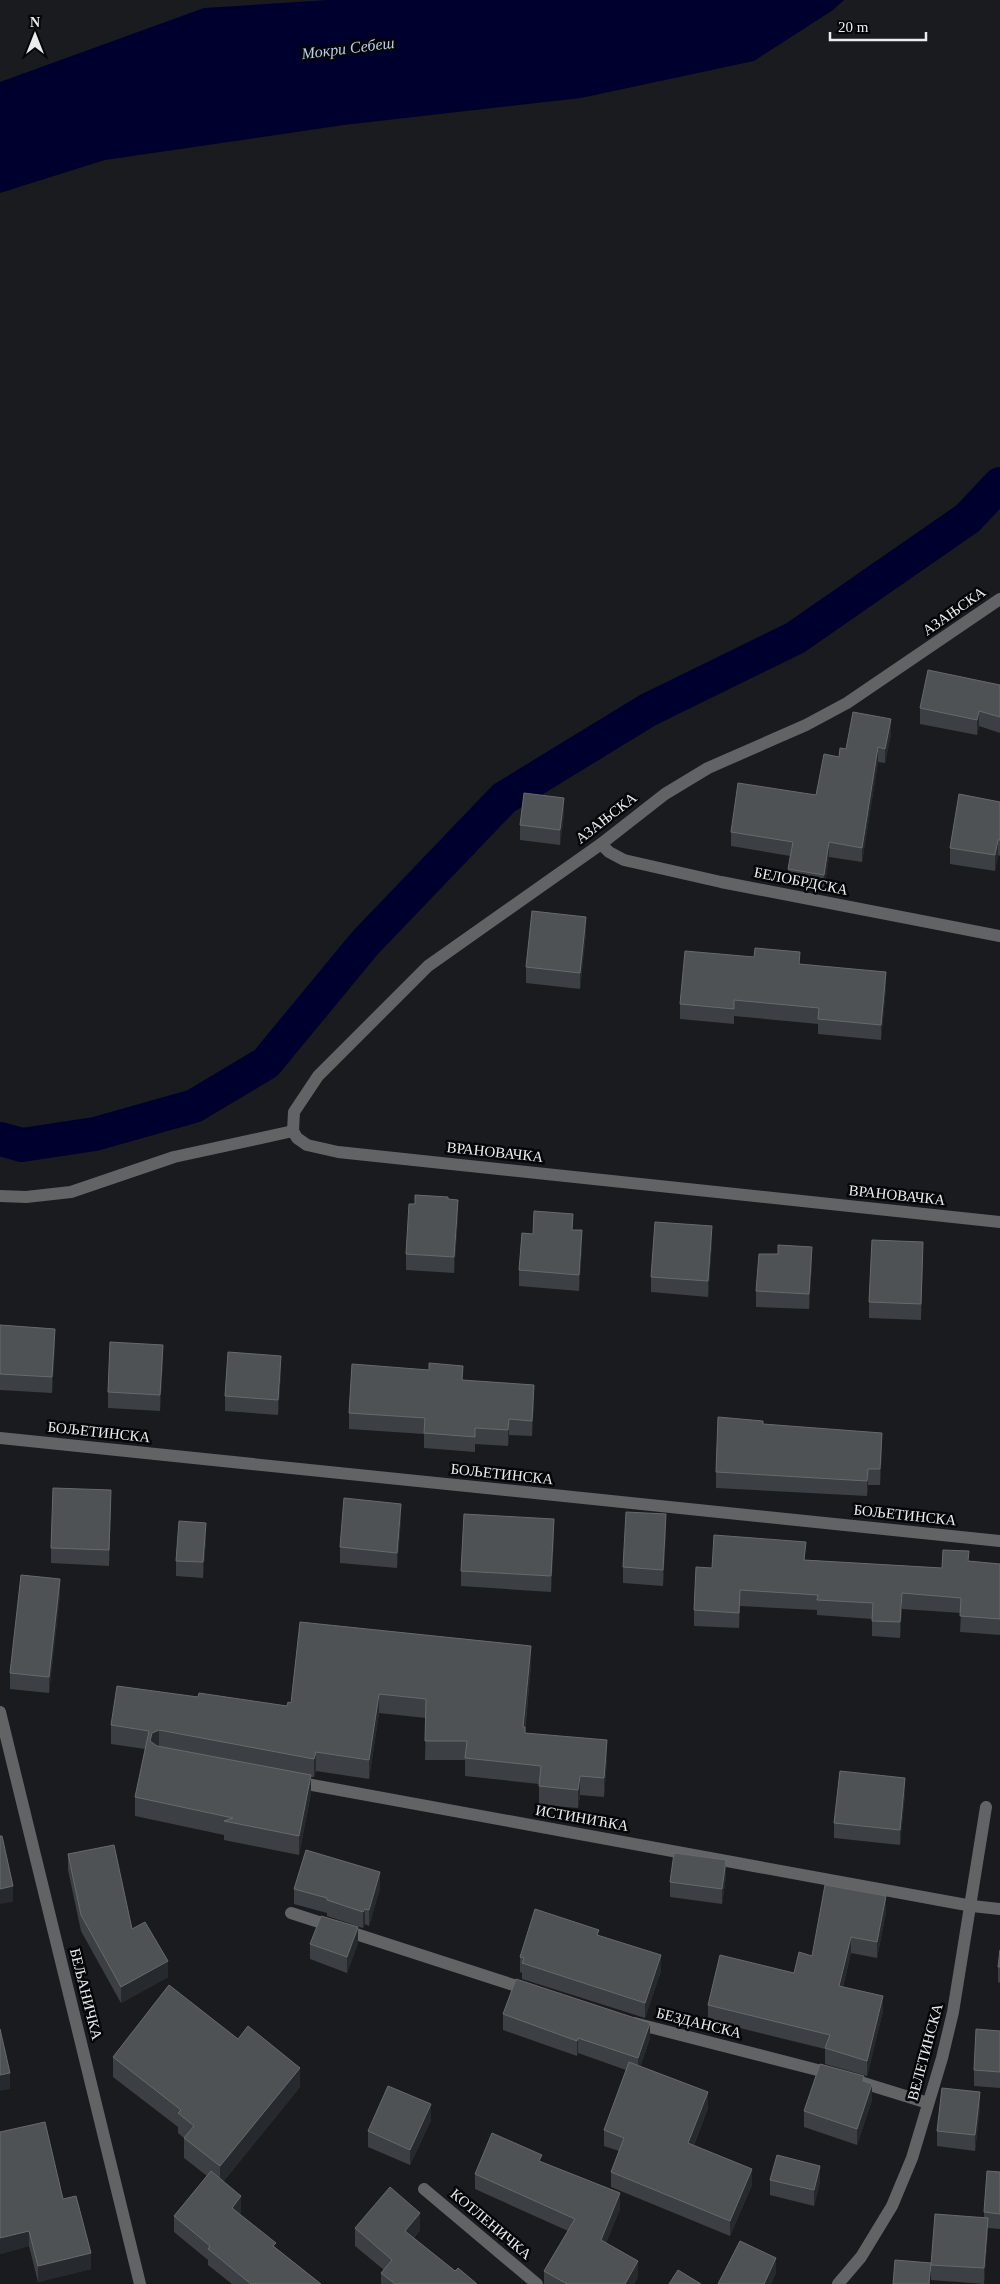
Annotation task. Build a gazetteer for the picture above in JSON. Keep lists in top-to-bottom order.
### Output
{
  "streets": {
    "street": [
      "АЗАЊСКА",
      "БЕЛОБРДСКА",
      "ВРАНОВАЧКА",
      "БОЉЕТИНСКА",
      "ИСТИНИЋКА",
      "БЕЉАНИЧКА",
      "БЕЗДАНСКА",
      "ВЕЛЕТИНСКА",
      "КОТЛЕНИЧКА"
    ]
  },
  "crossings": [
    ["АЗАЊСКА", "БЕЛОБРДСКА"],
    ["АЗАЊСКА", "ВРАНОВАЧКА"],
    ["ИСТИНИЋКА", "ВЕЛЕТИНСКА"],
    ["БЕЗДАНСКА", "ВЕЛЕТИНСКА"]
  ],
  "water": ["Мокри Себеш"],
  "scale_bar": "20 m",
  "north": "top"
}
